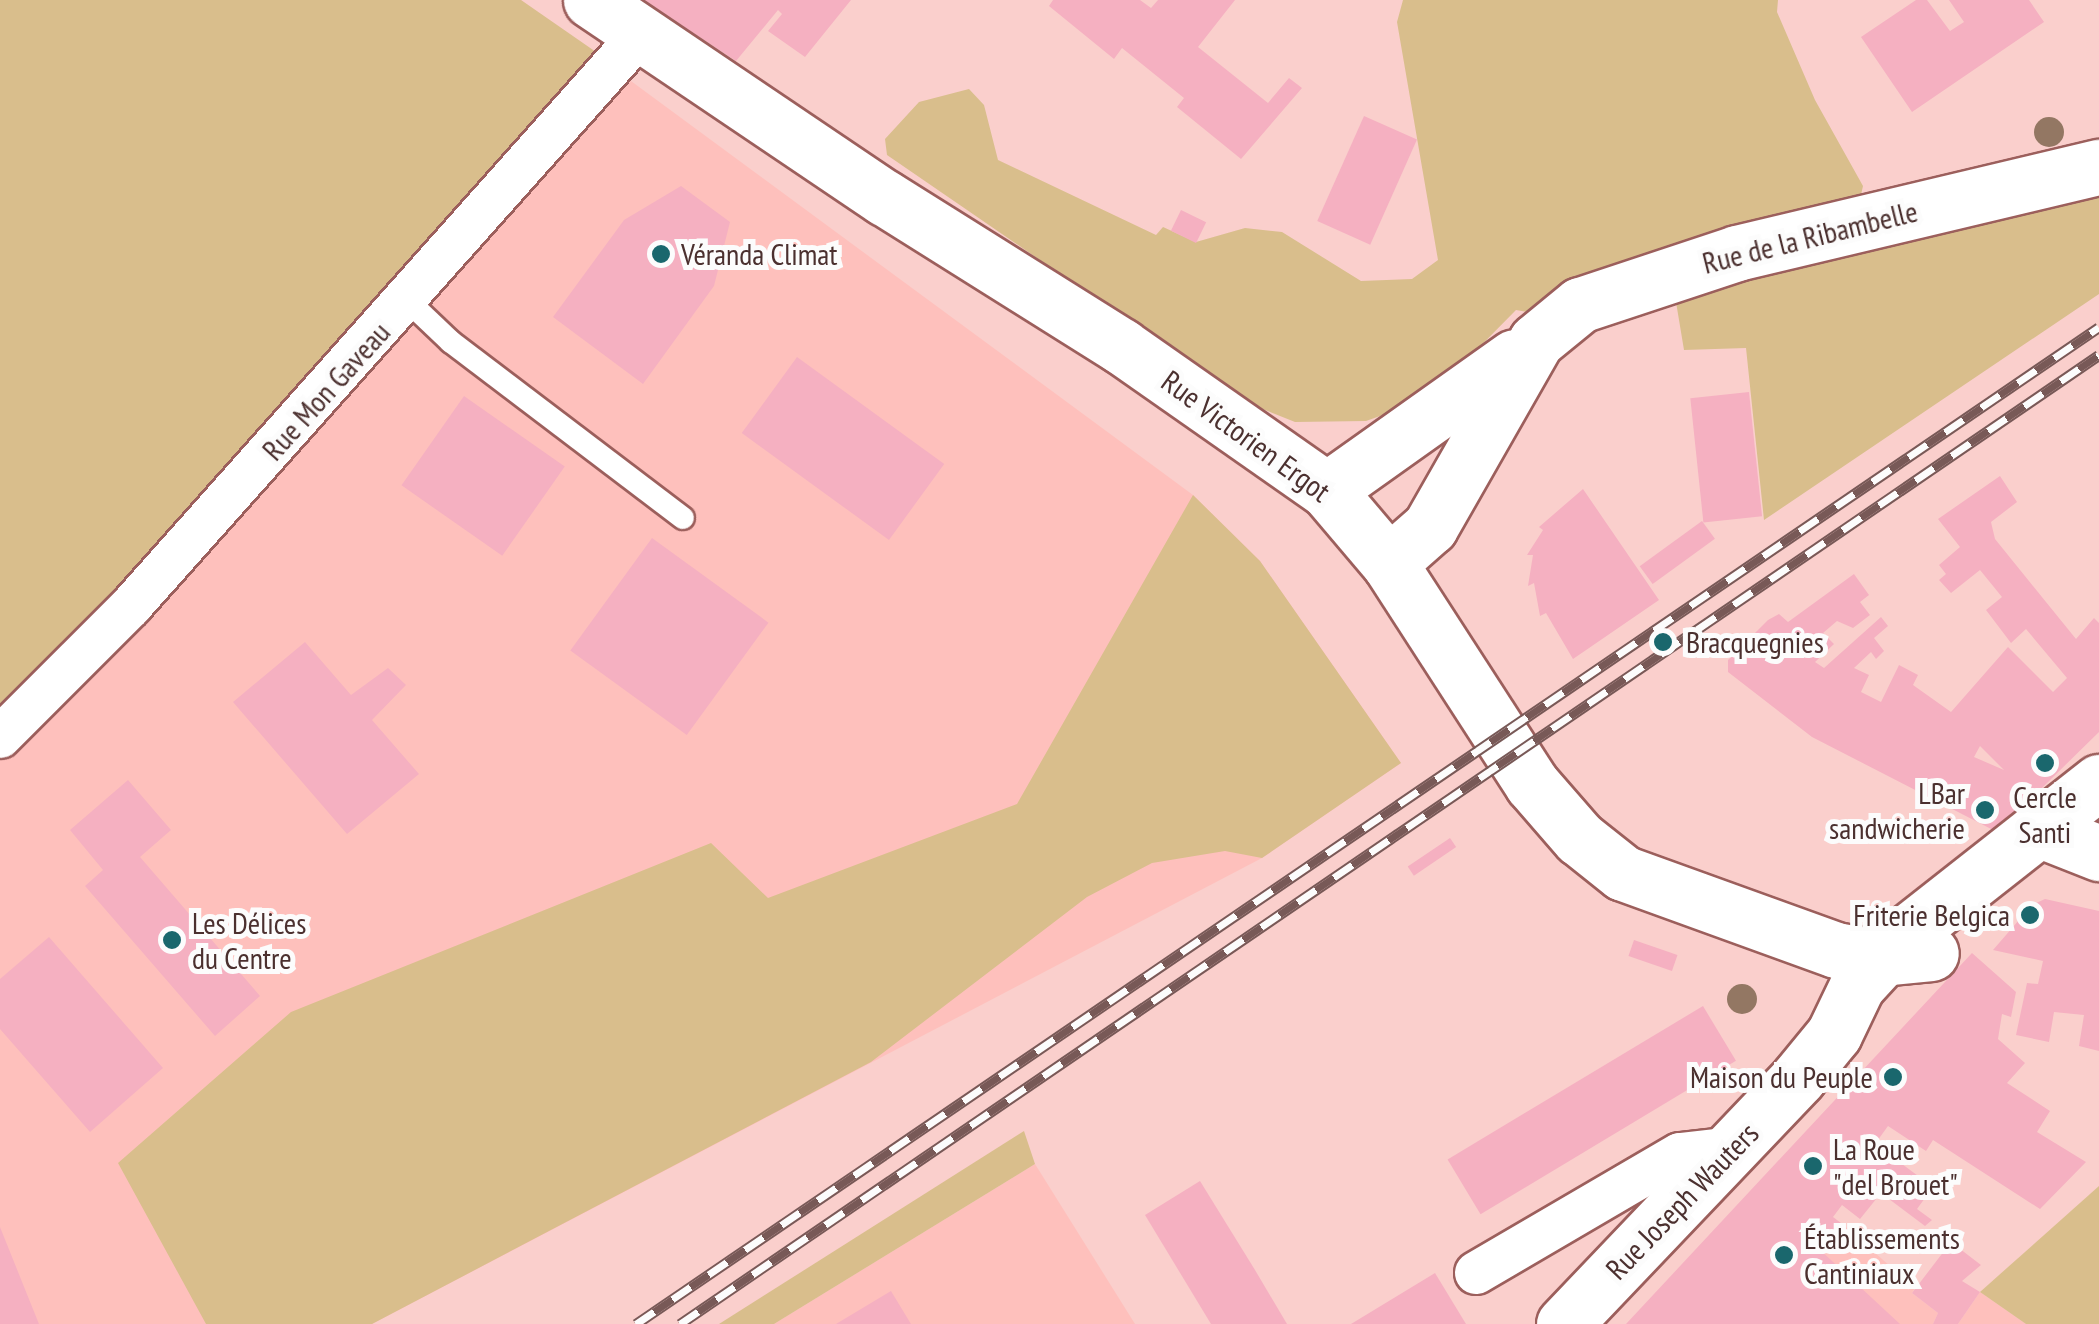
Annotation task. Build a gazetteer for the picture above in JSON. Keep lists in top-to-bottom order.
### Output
{
  "streets": {
    "street": [
      "Rue de la Ribambelle",
      "Rue Mon Gaveau",
      "Rue Victorien Ergot",
      "Rue Joseph Wauters"
    ]
  },
  "crossings": [
    ["Rue de la Ribambelle", "Rue Victorien Ergot"],
    ["Rue Mon Gaveau", "Rue Victorien Ergot"]
  ],
  "places": [
    "Véranda Climat",
    "Bracquegnies",
    "Cercle Santi",
    "LBar sandwicherie",
    "Friterie Belgica",
    "Les Délices du Centre",
    "Maison du Peuple",
    "La Roue \"del Brouet\"",
    "Établissements Cantiniaux"
  ]
}
